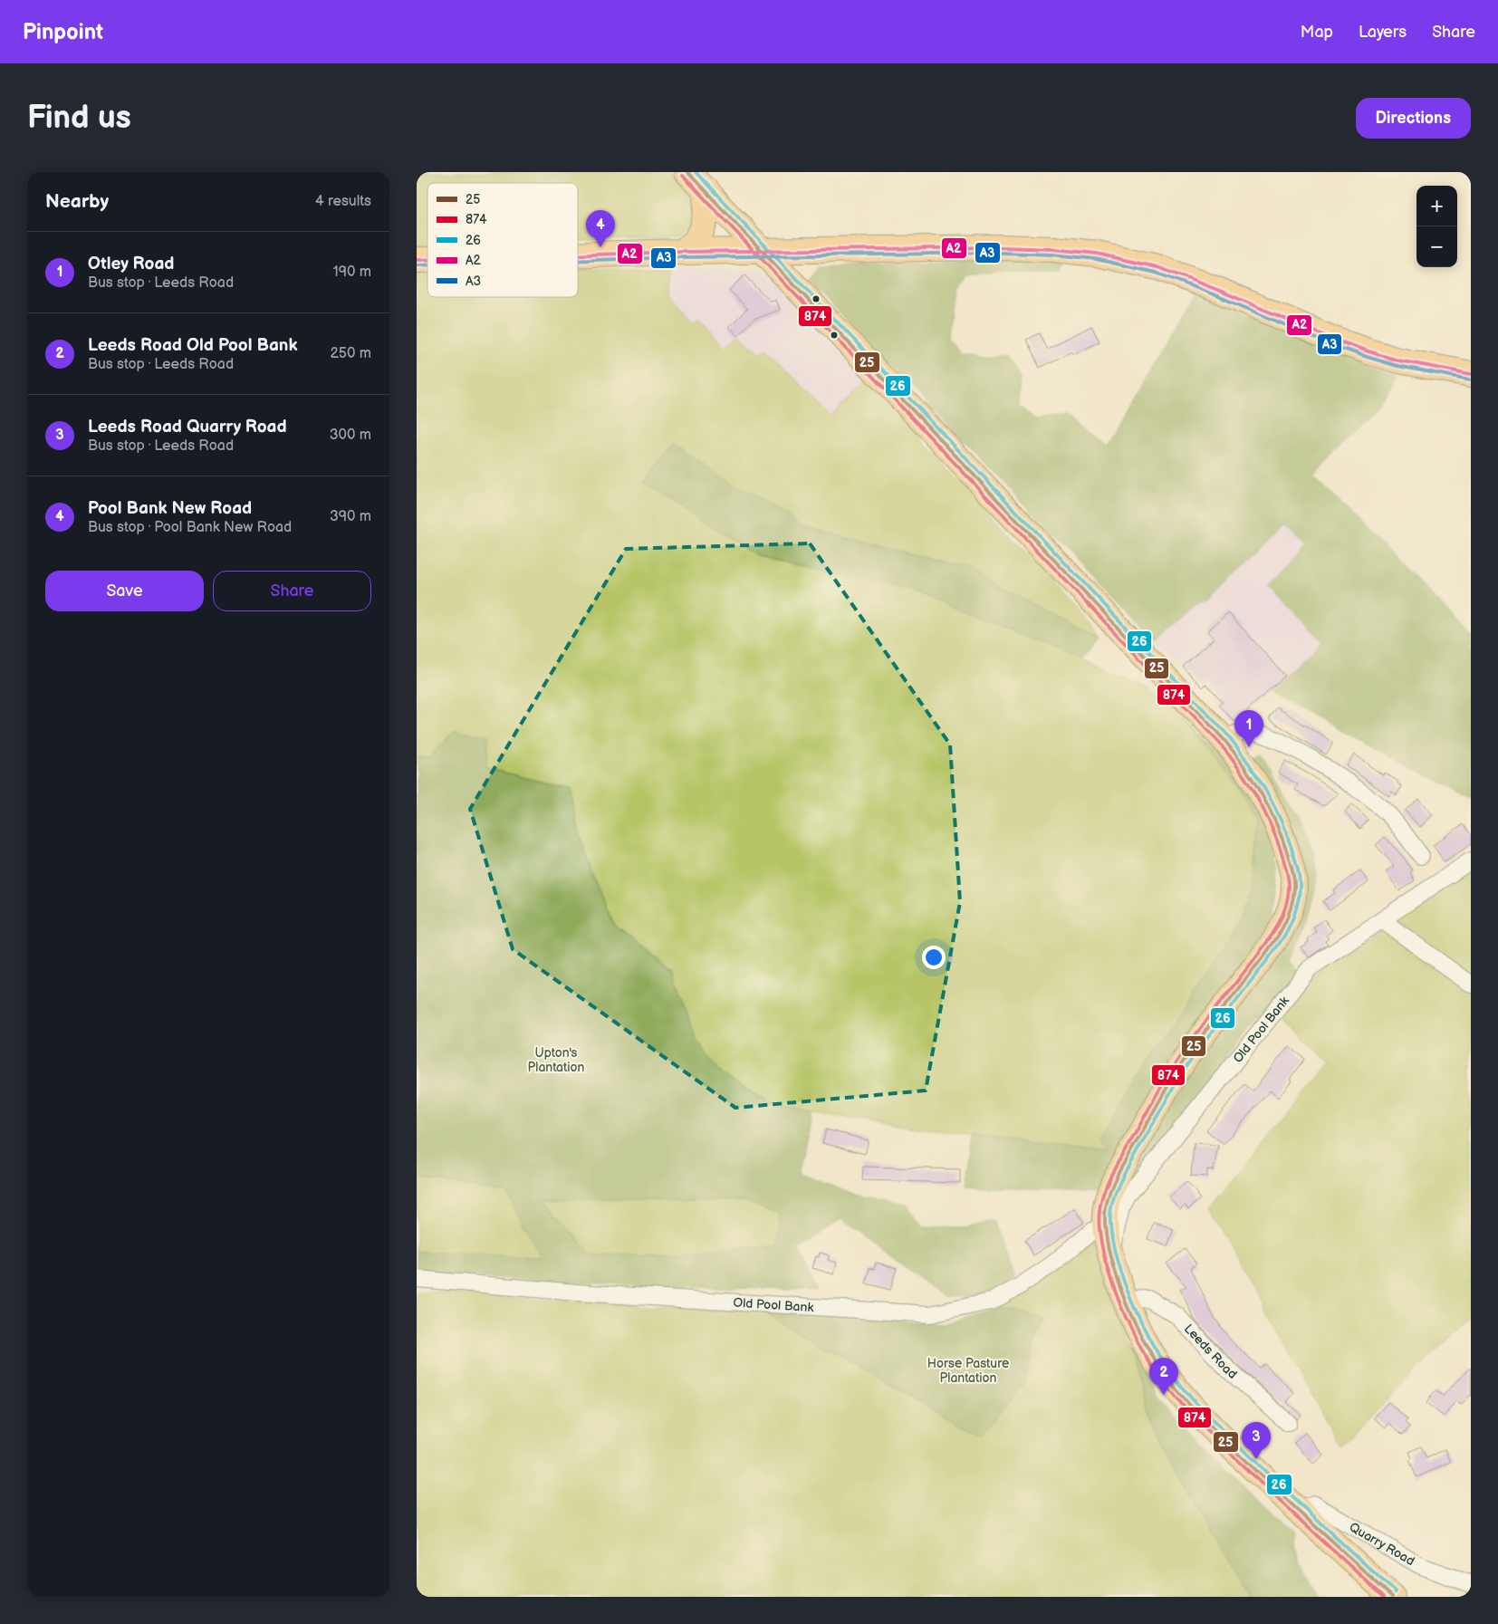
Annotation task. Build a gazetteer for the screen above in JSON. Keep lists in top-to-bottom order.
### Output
{
  "streets": {
    "street": ["Old Pool Bank", "Leeds Road", "Quarry Road"]
  },
  "parks": ["Upton's Plantation", "Horse Pasture Plantation"],
  "lines": [
    "transit line 25",
    "transit line 26",
    "transit line 874",
    "transit line A2",
    "transit line A3"
  ],
  "legend": [
    "25",
    "874",
    "26",
    "A2",
    "A3"
  ],
  "page": {
    "header": "Pinpoint",
    "nav": ["Map", "Layers", "Share"],
    "buttons": [
      "Directions",
      ["Save", "Share"]
    ],
    "title": "Find us",
    "heading": ["Nearby", "4 results"],
    "map_buttons": ["+", "−"],
    "pins": [
      "4",
      "1",
      "2",
      "3"
    ],
    "list": [
      {
        "mark": "1",
        "name": "Otley Road",
        "note": "Bus stop · Leeds Road",
        "value": "190 m"
      },
      {
        "mark": "2",
        "name": "Leeds Road Old Pool Bank",
        "note": "Bus stop · Leeds Road",
        "value": "250 m"
      },
      {
        "mark": "3",
        "name": "Leeds Road Quarry Road",
        "note": "Bus stop · Leeds Road",
        "value": "300 m"
      },
      {
        "mark": "4",
        "name": "Pool Bank New Road",
        "note": "Bus stop · Pool Bank New Road",
        "value": "390 m"
      }
    ]
  }
}
